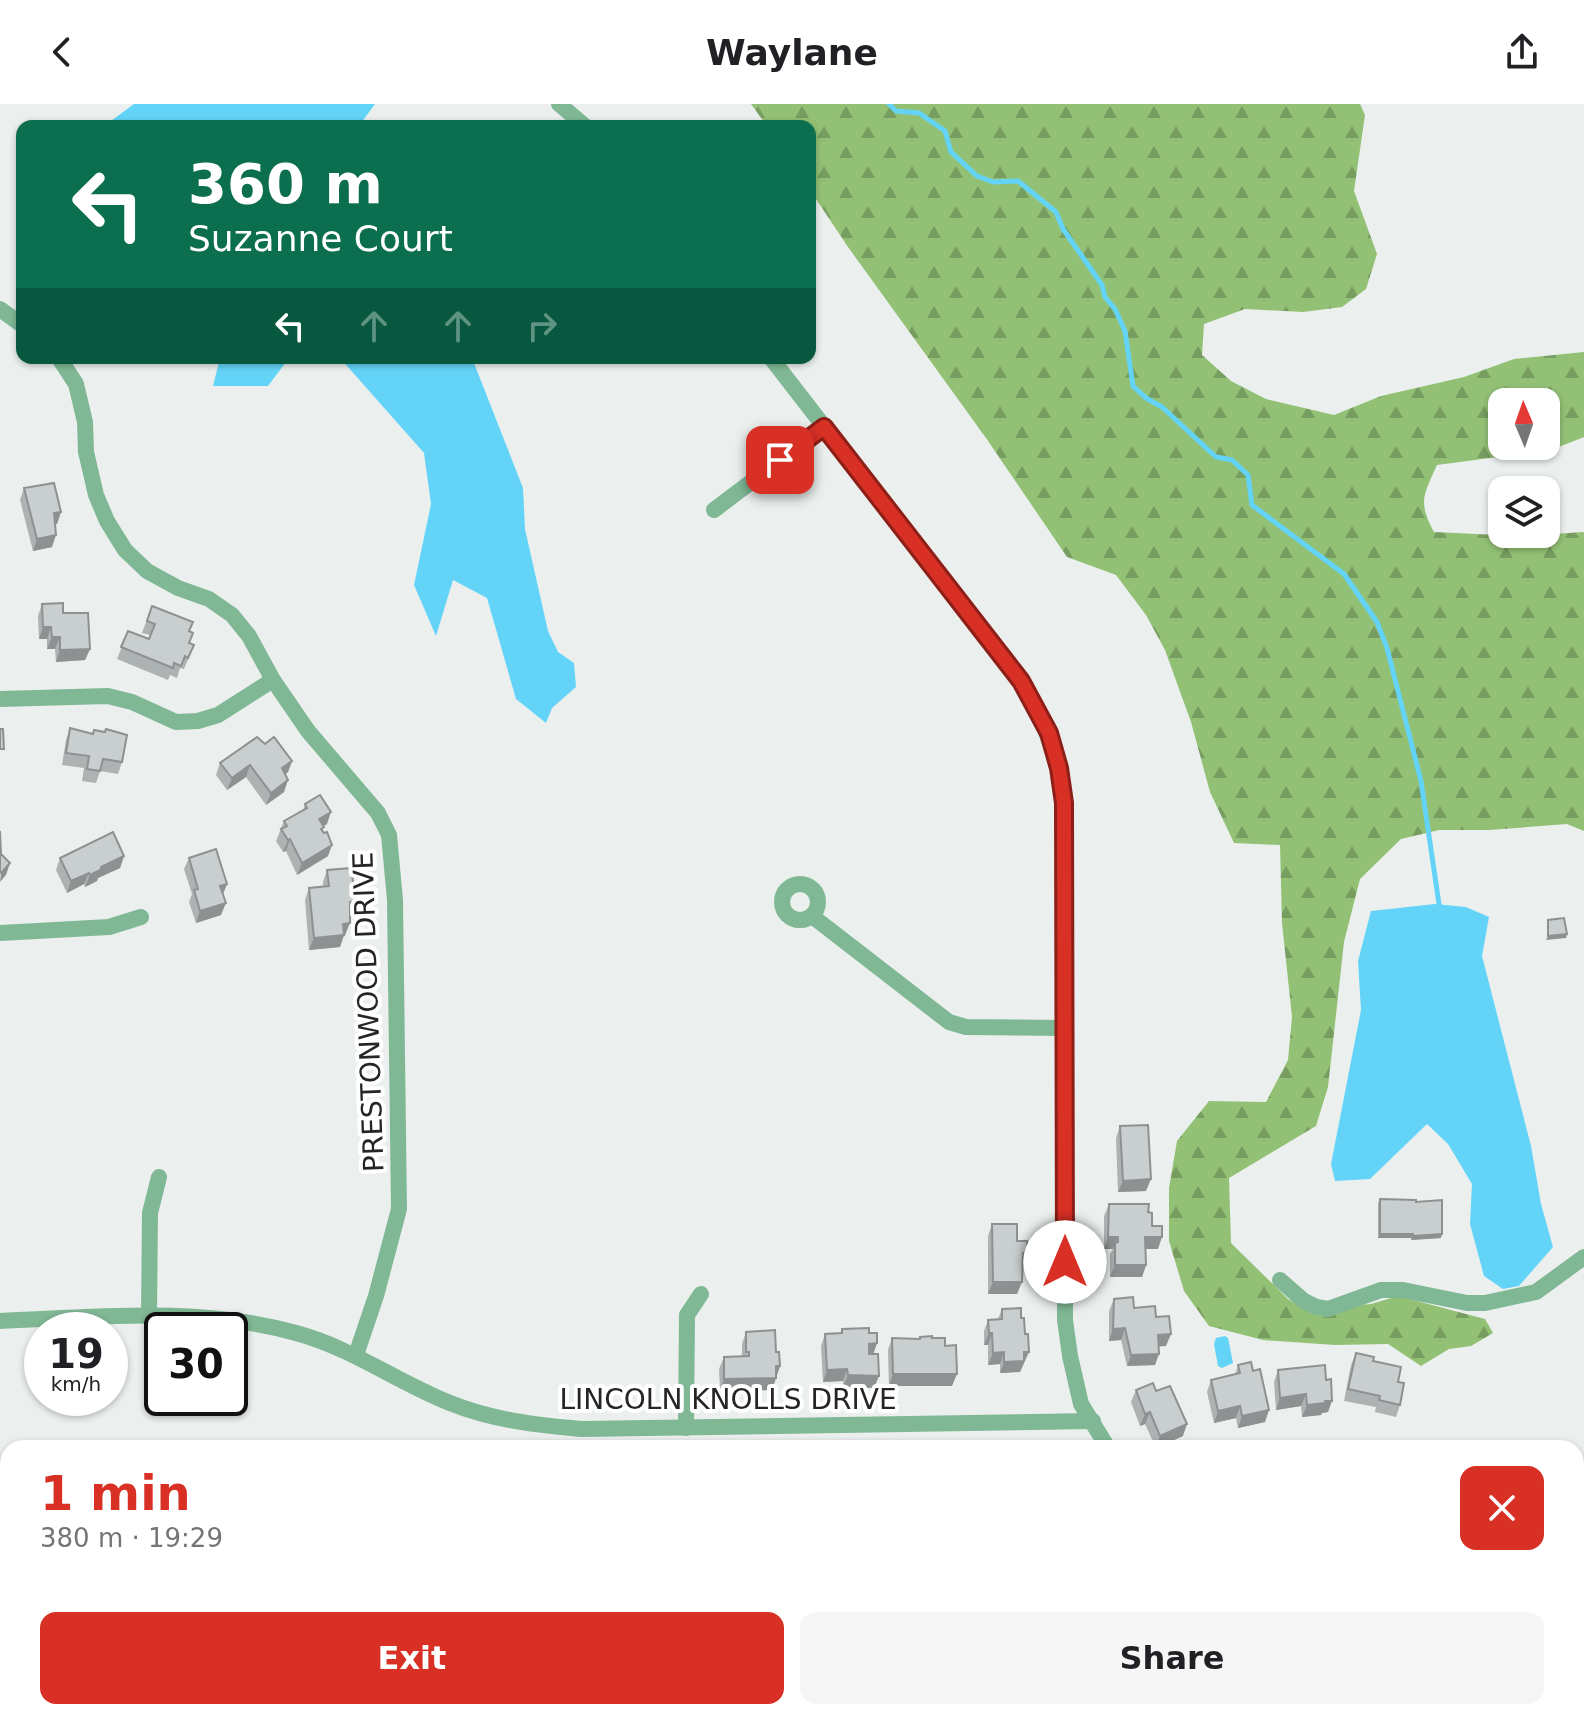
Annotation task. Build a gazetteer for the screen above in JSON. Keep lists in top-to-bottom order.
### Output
{
  "streets": {
    "street": ["PRESTONWOOD DRIVE", "LINCOLN KNOLLS DRIVE"]
  },
  "crossings": [
    ["PRESTONWOOD DRIVE", "LINCOLN KNOLLS DRIVE"]
  ],
  "north": "top",
  "page": {
    "header": "Waylane",
    "turn": ["360 m", "Suzanne Court"],
    "speed": "19 km/h",
    "limit": "30",
    "heading": ["1 min", "380 m · 19:29"],
    "buttons": ["Exit", "Share"]
  }
}
